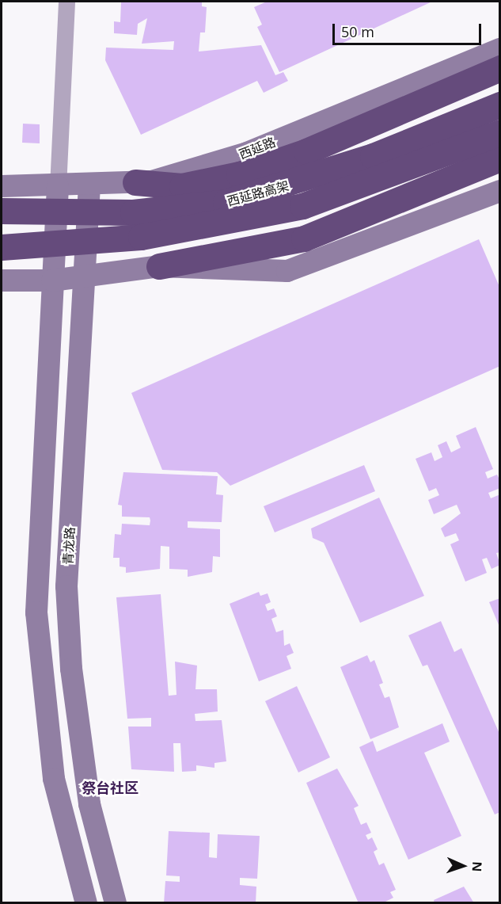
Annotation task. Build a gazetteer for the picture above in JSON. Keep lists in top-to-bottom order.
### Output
{
  "streets": {
    "highway": ["西延路高架"],
    "street": ["西延路", "青龙路"]
  },
  "crossings": [
    ["西延路", "青龙路"]
  ],
  "districts": ["祭台社区"],
  "scale_bar": "50 m",
  "north": "right"
}
